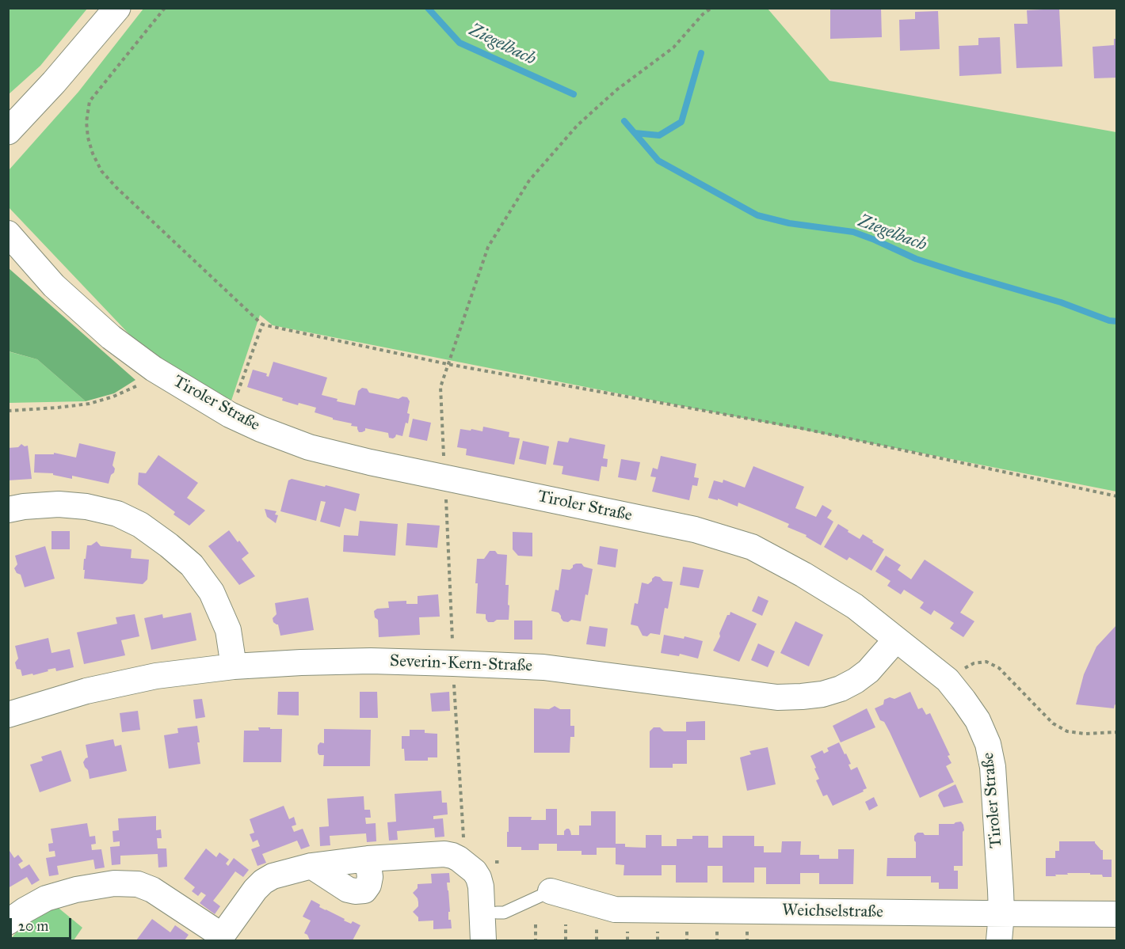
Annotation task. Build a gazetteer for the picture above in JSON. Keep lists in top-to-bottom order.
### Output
{
  "streets": {
    "street": ["Tiroler Straße", "Severin-Kern-Straße", "Weichselstraße"]
  },
  "crossings": [
    ["Tiroler Straße", "Severin-Kern-Straße"],
    ["Tiroler Straße", "Weichselstraße"]
  ],
  "water": ["Ziegelbach"],
  "scale_bar": "20 m"
}
